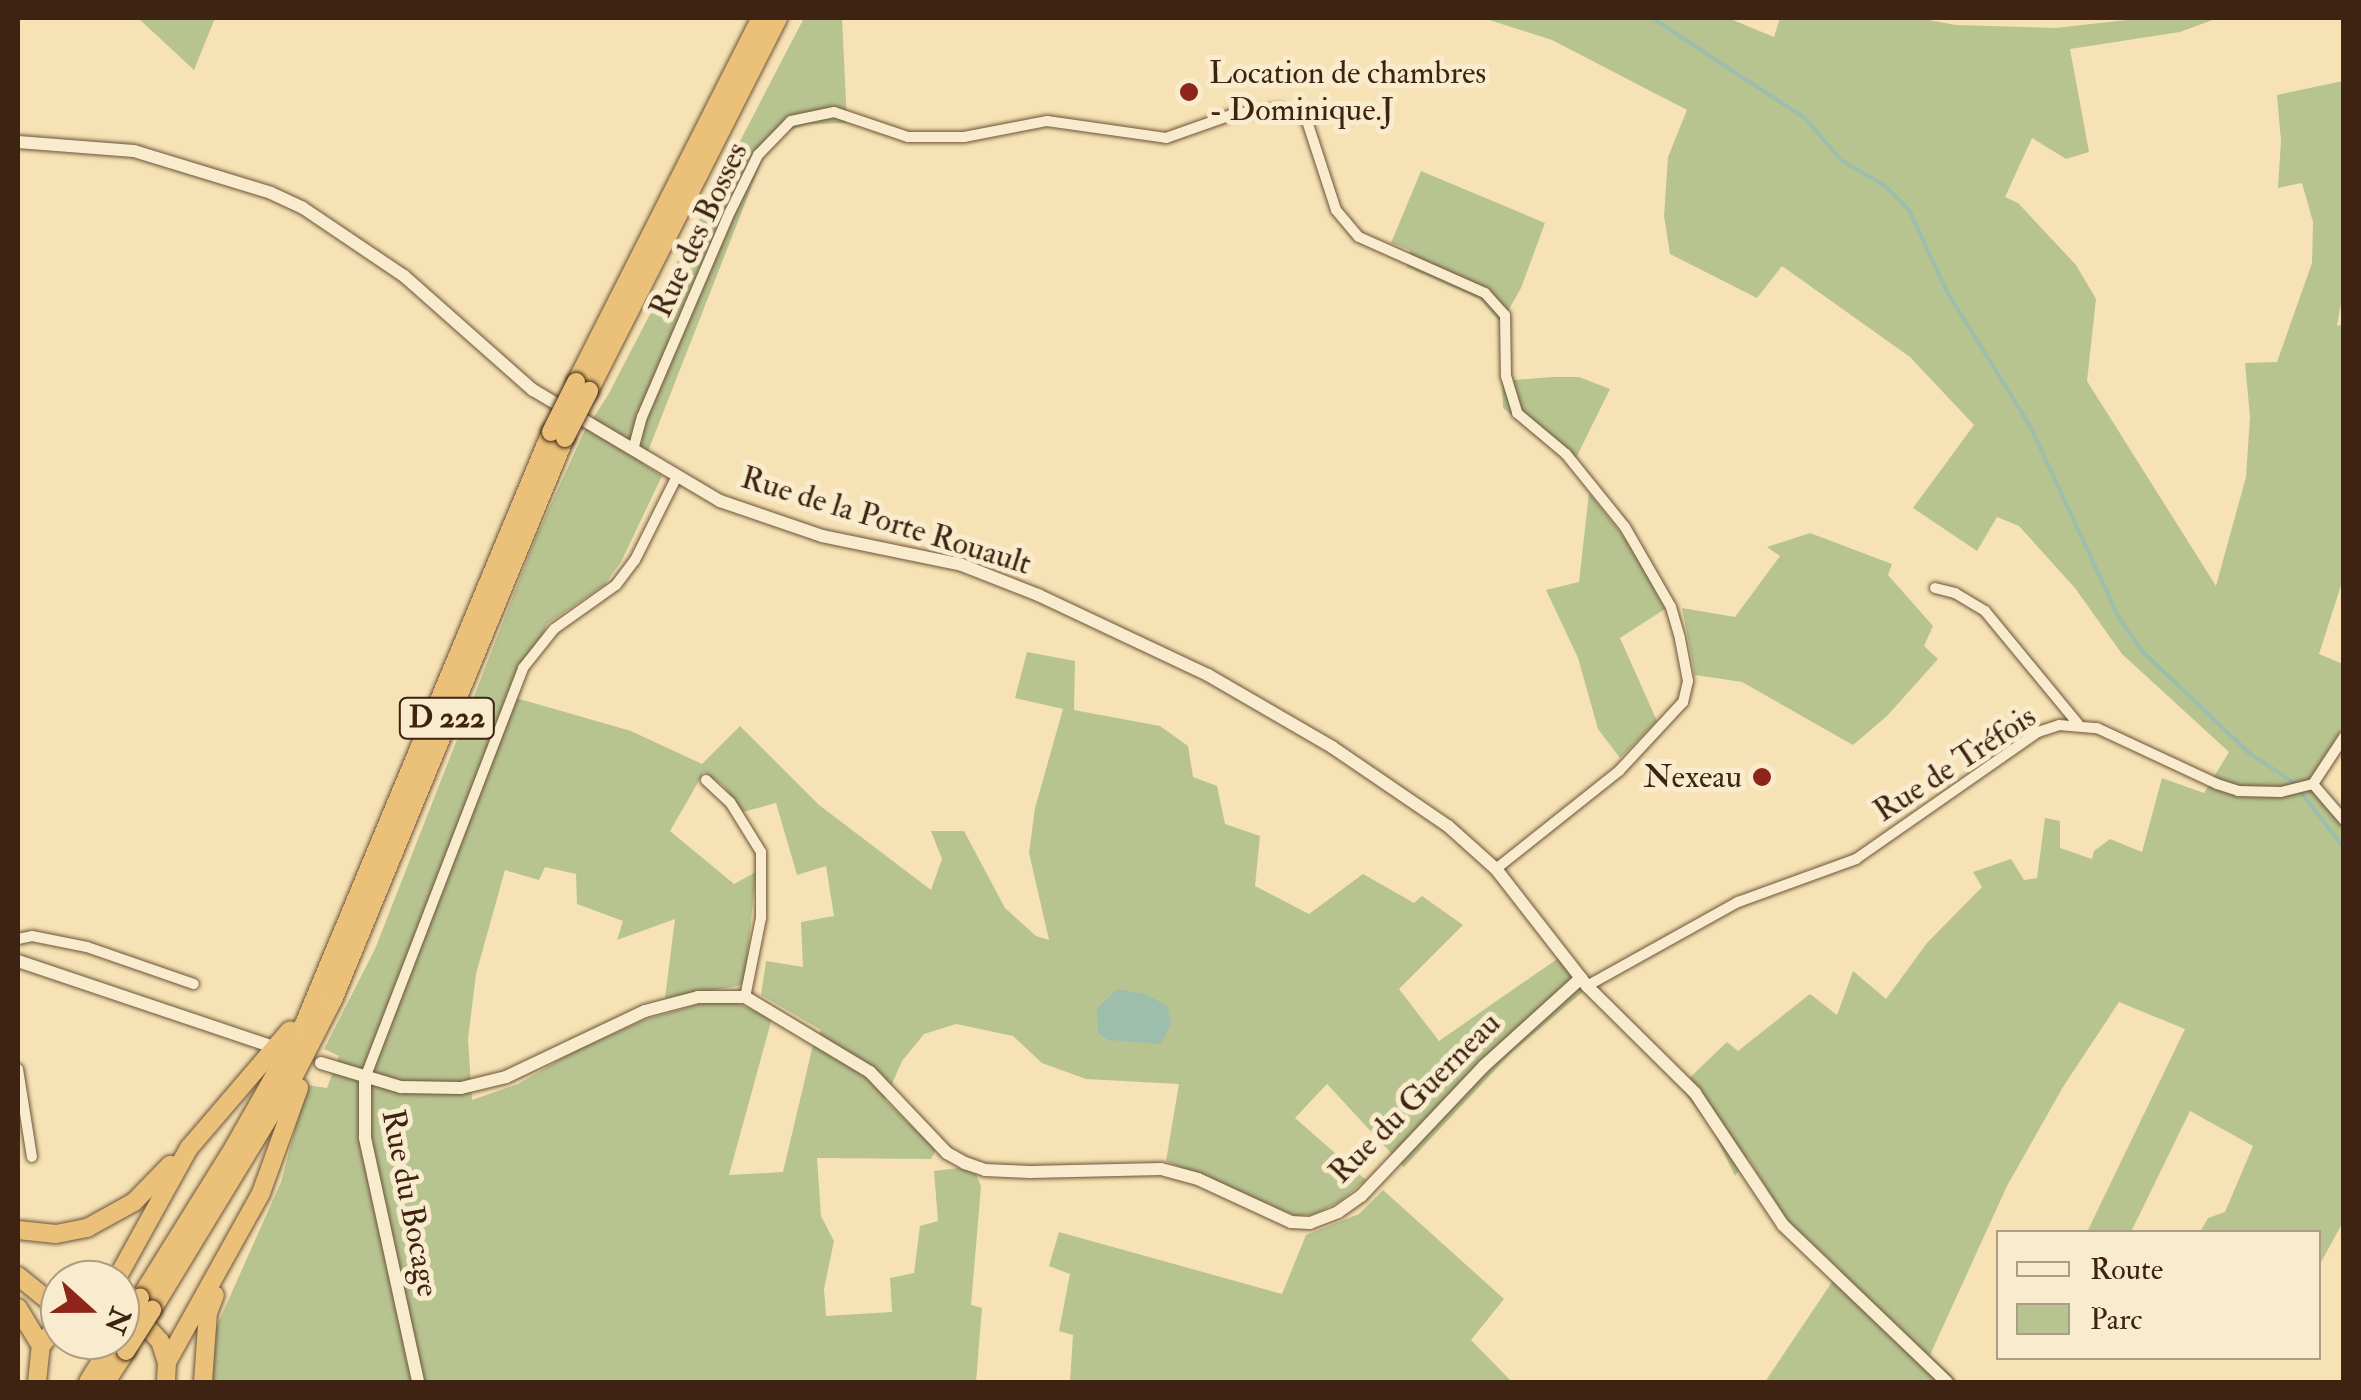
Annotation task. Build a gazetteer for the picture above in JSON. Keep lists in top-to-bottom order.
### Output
{
  "streets": {
    "highway": ["D 222"],
    "street": [
      "Rue des Bosses",
      "Rue de la Porte Rouault",
      "Rue de Tréfois",
      "Rue du Guerneau",
      "Rue du Bocage"
    ]
  },
  "crossings": [
    ["Rue des Bosses", "Rue de la Porte Rouault"],
    ["Rue de la Porte Rouault", "Rue de Tréfois"],
    ["Rue de la Porte Rouault", "Rue du Guerneau"],
    ["Rue de Tréfois", "Rue du Guerneau"]
  ],
  "places": ["Location de chambres - Dominique.J", "Nexeau"],
  "legend": ["Route", "Parc"],
  "north": "right"
}
